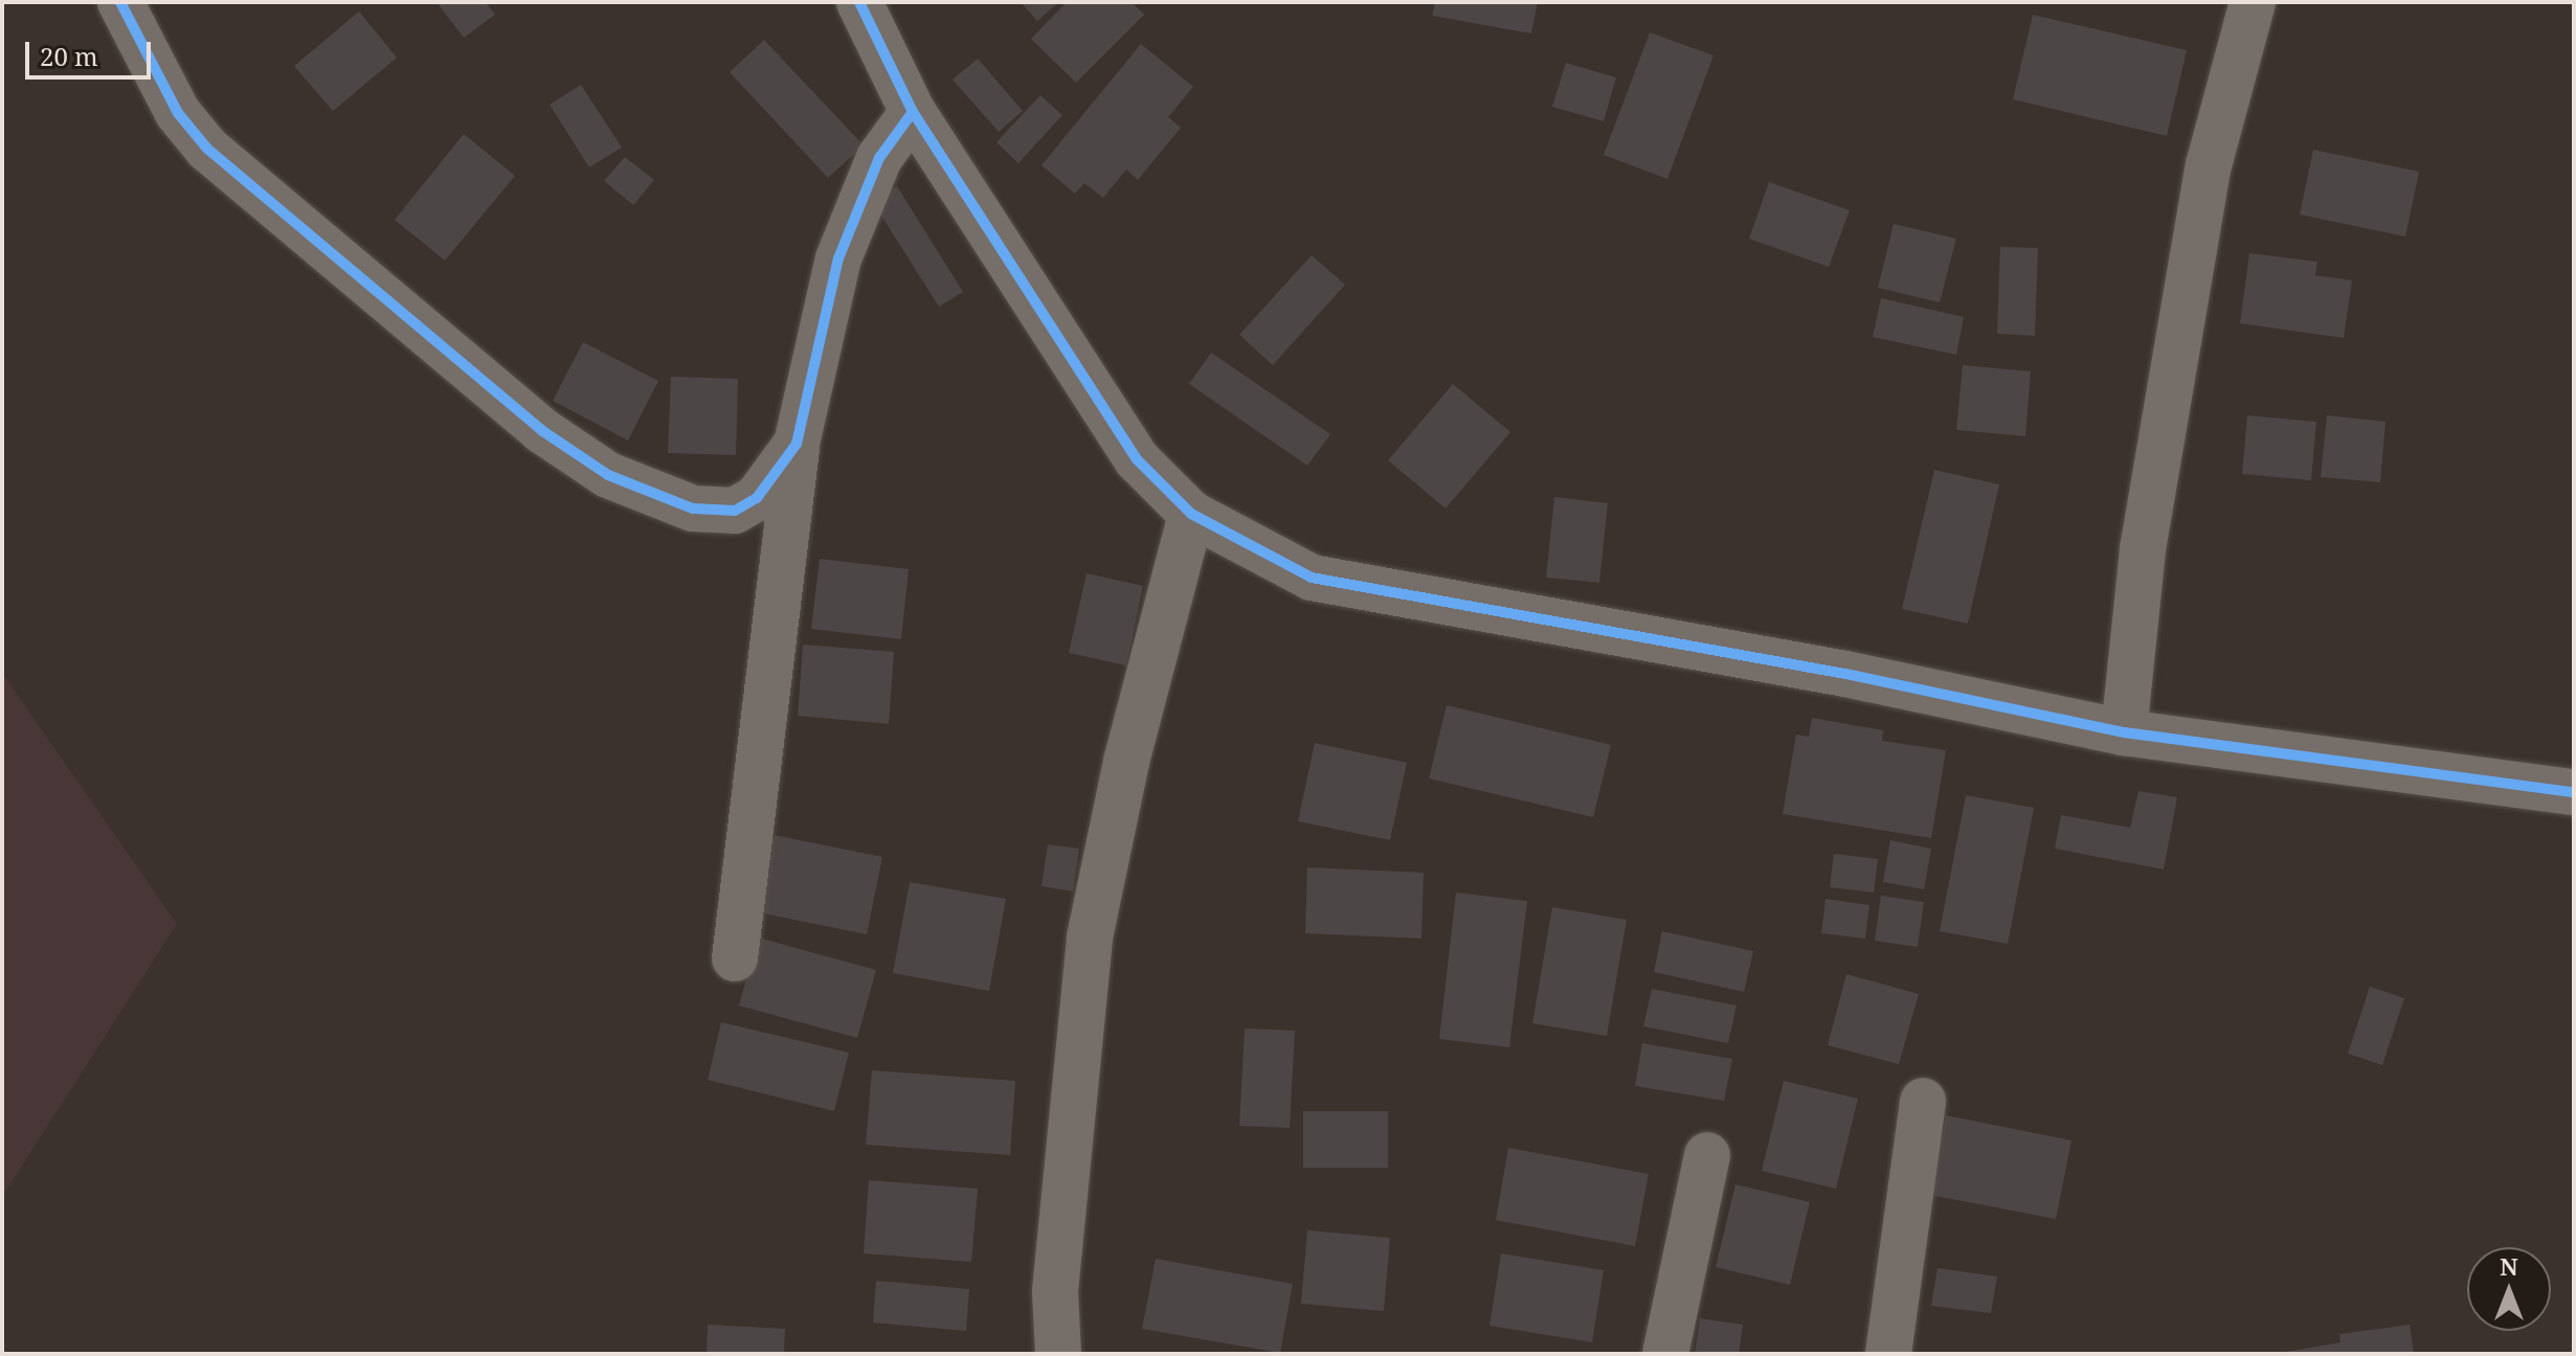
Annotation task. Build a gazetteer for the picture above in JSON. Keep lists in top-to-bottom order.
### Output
{
  "scale_bar": "20 m",
  "north": "top"
}
